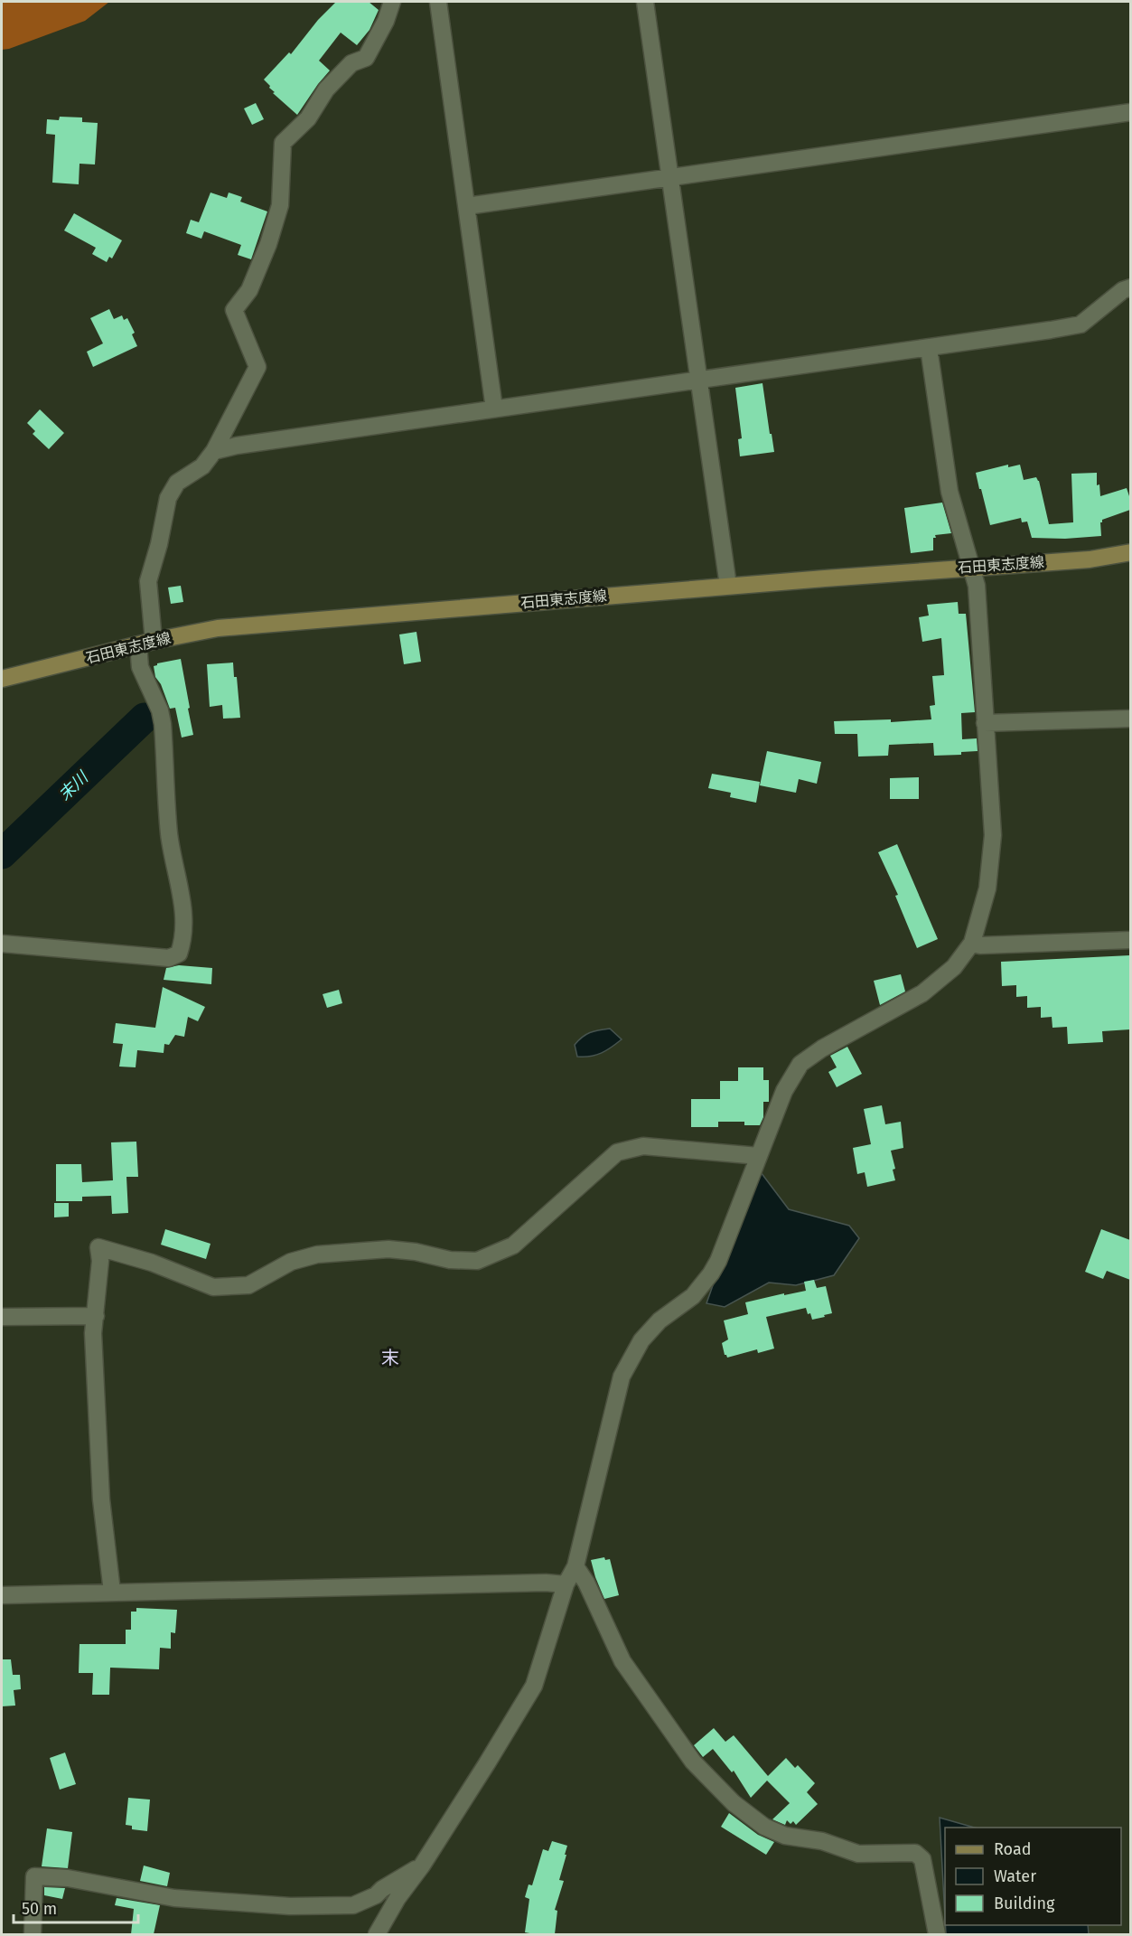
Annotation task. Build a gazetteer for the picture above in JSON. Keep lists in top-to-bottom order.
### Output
{
  "streets": {
    "main road": ["石田東志度線"]
  },
  "districts": ["末"],
  "water": ["末川"],
  "legend": ["Road", "Water", "Building"],
  "scale_bar": "50 m"
}
